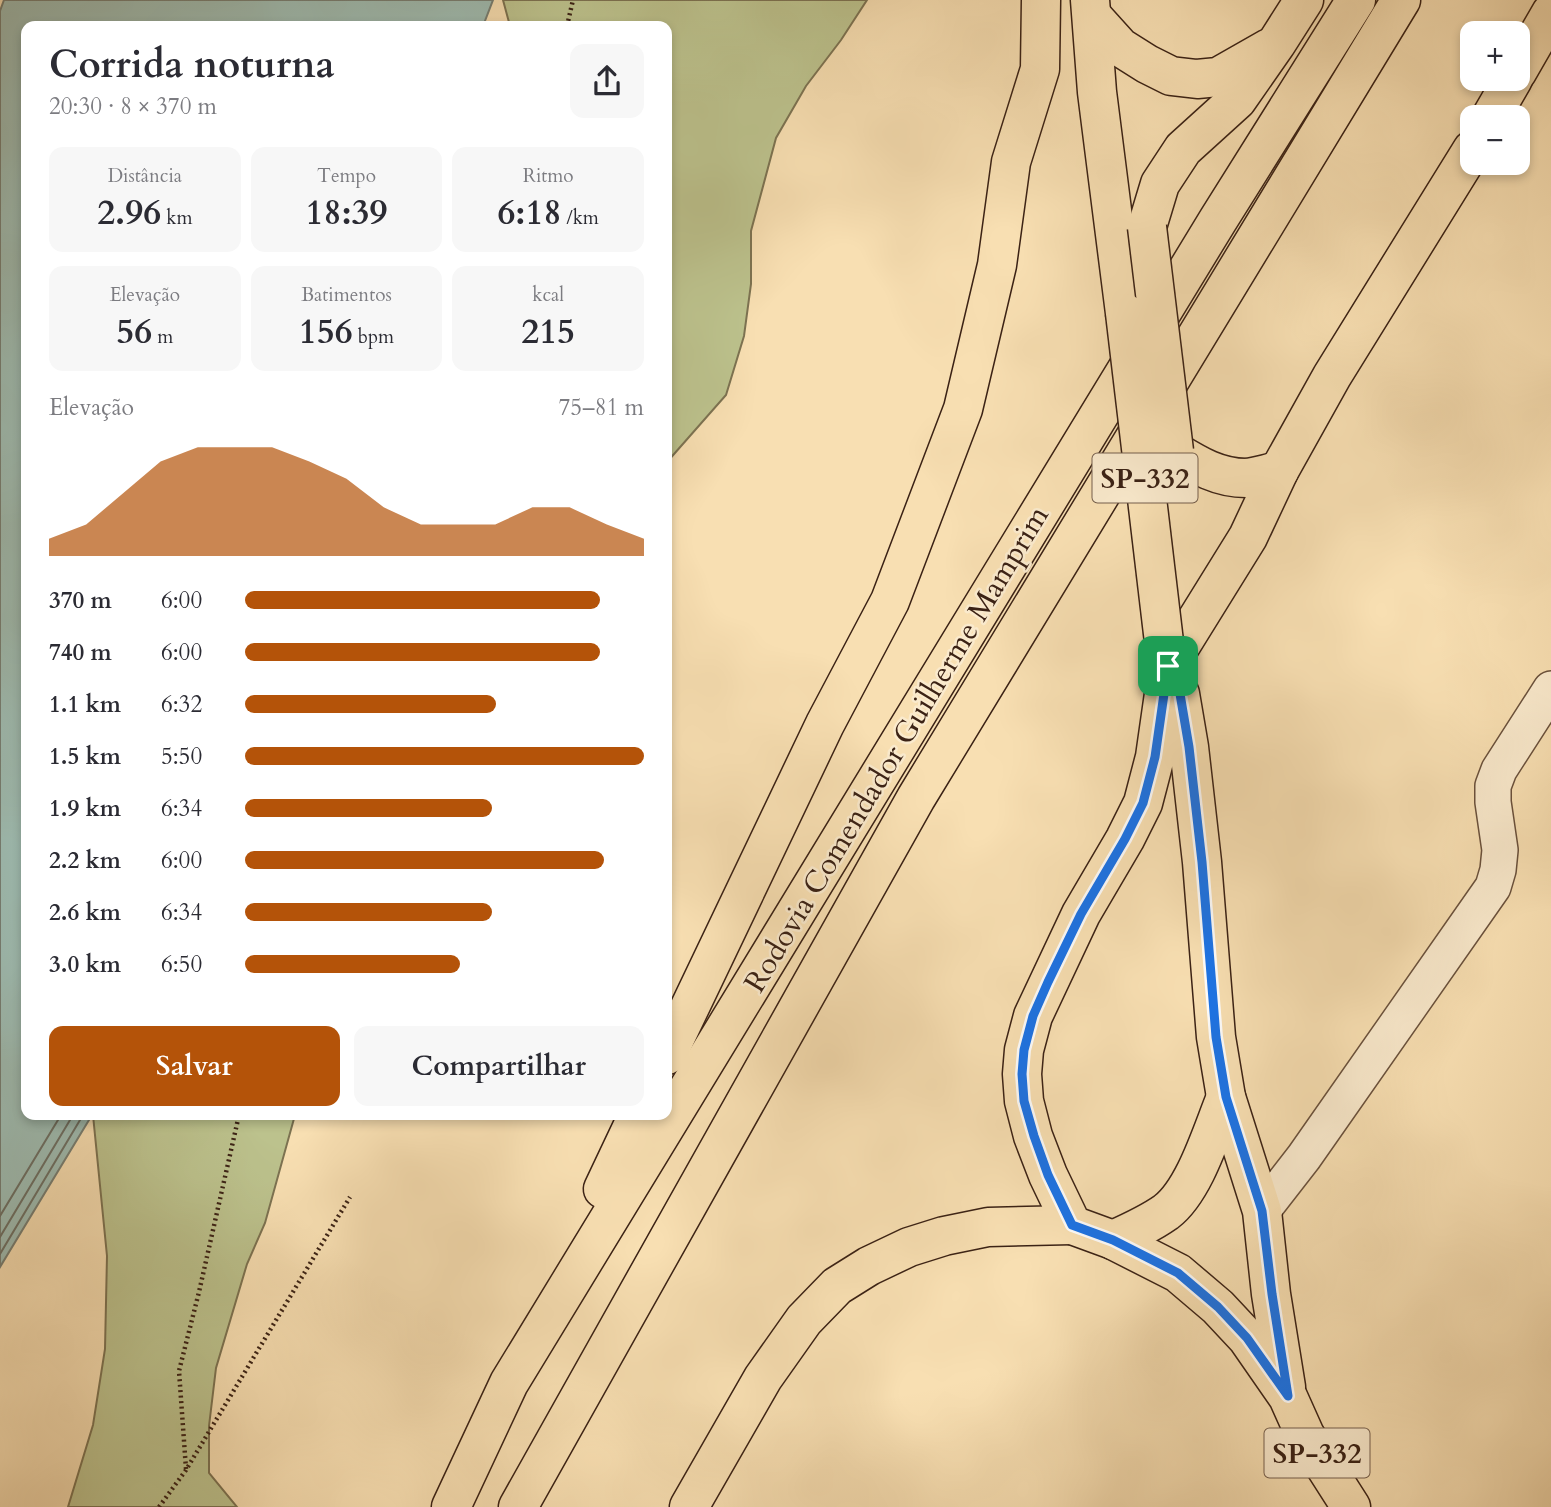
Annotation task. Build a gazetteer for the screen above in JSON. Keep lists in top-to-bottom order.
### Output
{
  "streets": {
    "main road": ["SP-332", "Rodovia Comendador Guilherme Mamprim"]
  },
  "page": {
    "map_buttons": ["+", "−"],
    "heading": ["Corrida noturna", "20:30 · 8 × 370 m"],
    "stats": [
      ["Distância", "2.96 km"],
      ["Tempo", "18:39"],
      ["Ritmo", "6:18 /km"],
      ["Elevação", "56 m"],
      ["Batimentos", "156 bpm"],
      ["kcal", "215"]
    ],
    "chart": ["Elevação", "75–81 m"],
    "list": [
      {
        "name": "370 m",
        "note": "6:00"
      },
      {
        "name": "740 m",
        "note": "6:00"
      },
      {
        "name": "1.1 km",
        "note": "6:32"
      },
      {
        "name": "1.5 km",
        "note": "5:50"
      },
      {
        "name": "1.9 km",
        "note": "6:34"
      },
      {
        "name": "2.2 km",
        "note": "6:00"
      },
      {
        "name": "2.6 km",
        "note": "6:34"
      },
      {
        "name": "3.0 km",
        "note": "6:50"
      }
    ],
    "buttons": ["Salvar", "Compartilhar"]
  }
}
